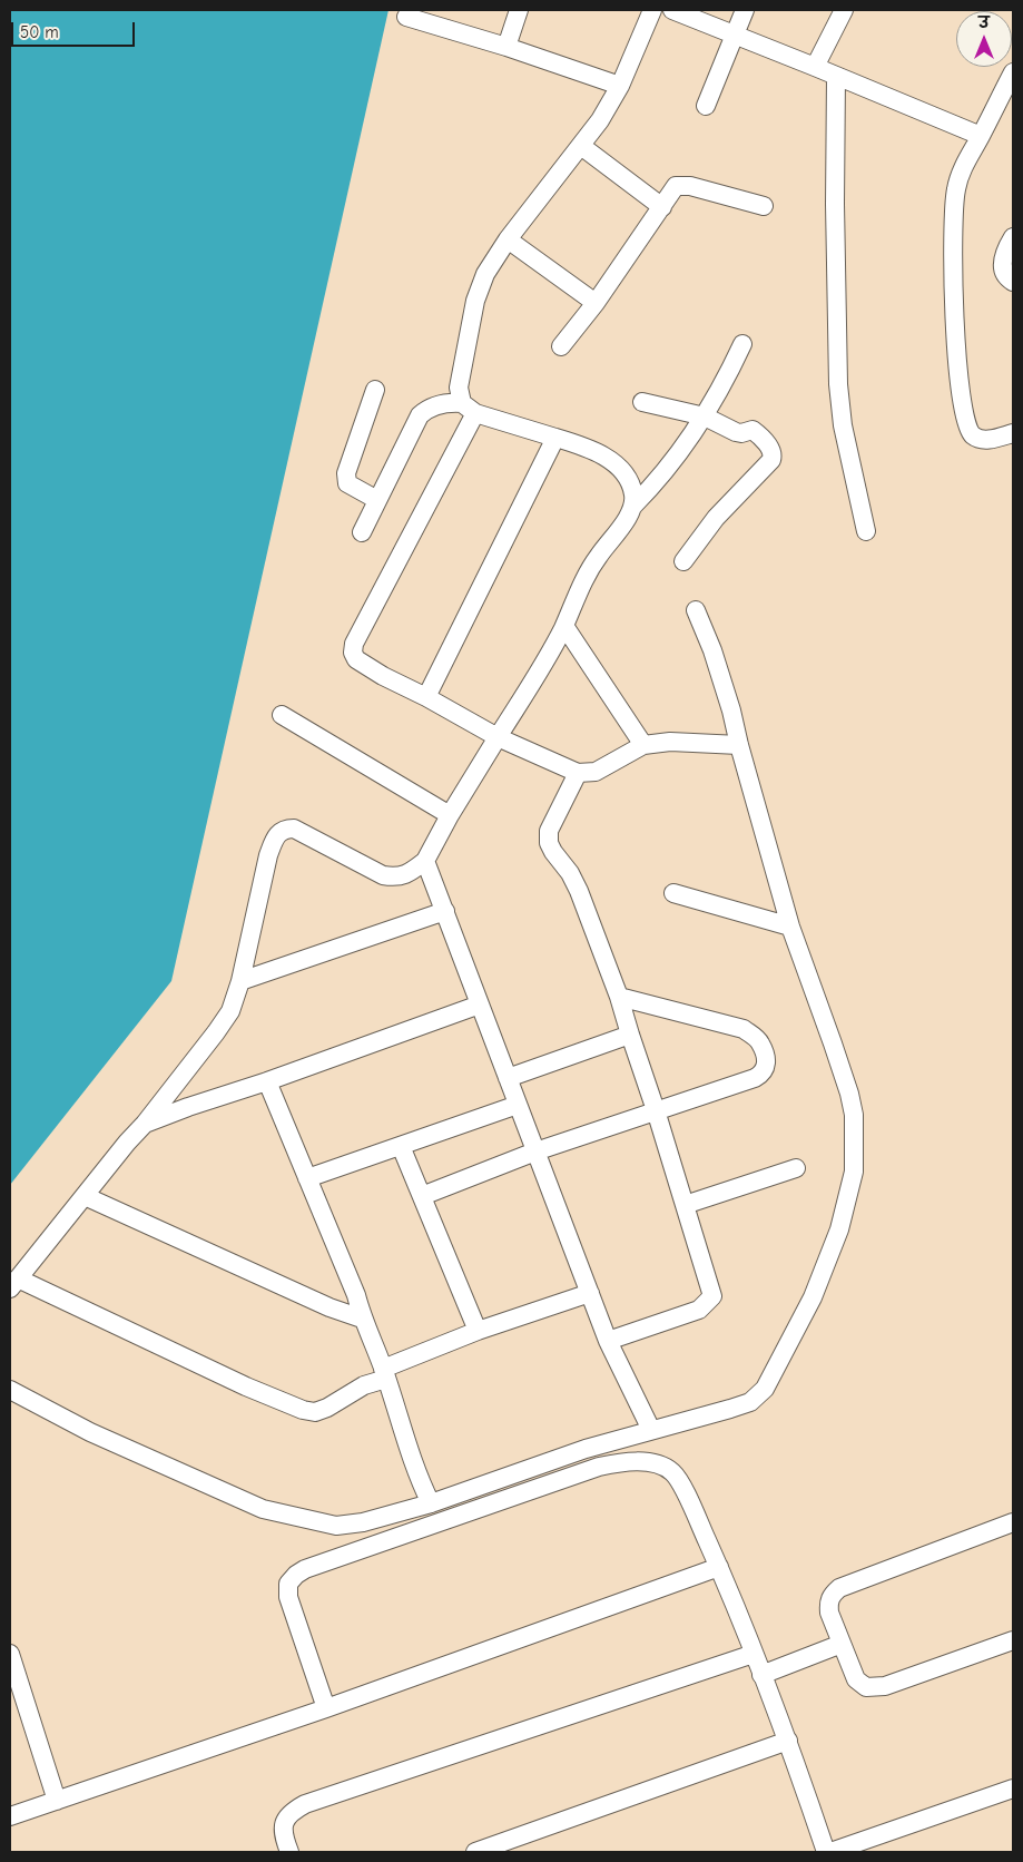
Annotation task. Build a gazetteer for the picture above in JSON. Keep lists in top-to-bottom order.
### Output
{
  "scale_bar": "50 m",
  "north": "top"
}
